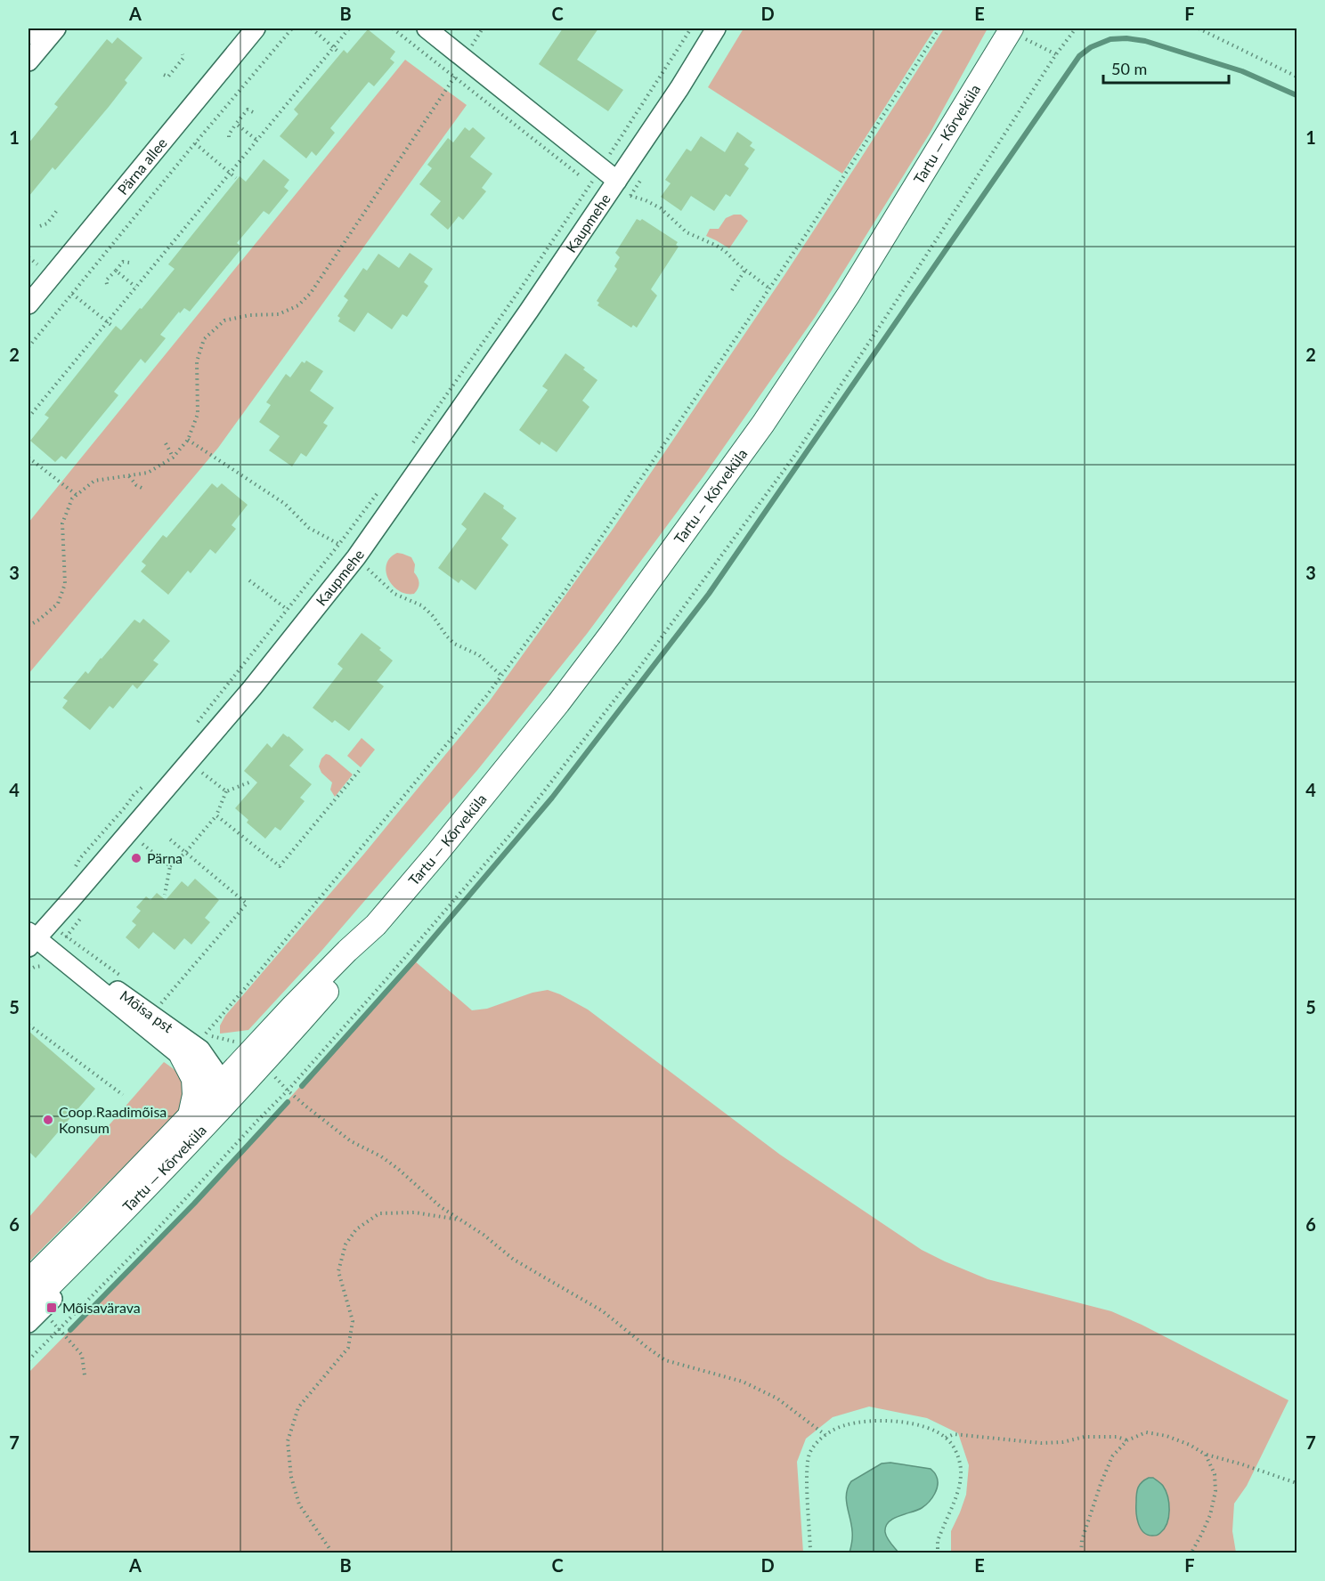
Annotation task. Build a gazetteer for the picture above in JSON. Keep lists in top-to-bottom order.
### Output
{
  "streets": {
    "main road": ["Tartu — Kõrveküla"],
    "street": ["Pärna allee", "Kaupmehe", "Mõisa pst"]
  },
  "crossings": [
    ["Tartu — Kõrveküla", "Mõisa pst"],
    ["Kaupmehe", "Mõisa pst"]
  ],
  "places": {
    "other": ["Pärna", "Coop Raadimõisa Konsum"],
    "transit": ["Mõisavärava"]
  },
  "scale_bar": "50 m",
  "grid": {
    "columns": [
      "A",
      "B",
      "C",
      "D",
      "E",
      "F"
    ],
    "rows": [
      "1",
      "2",
      "3",
      "4",
      "5",
      "6",
      "7"
    ]
  }
}
